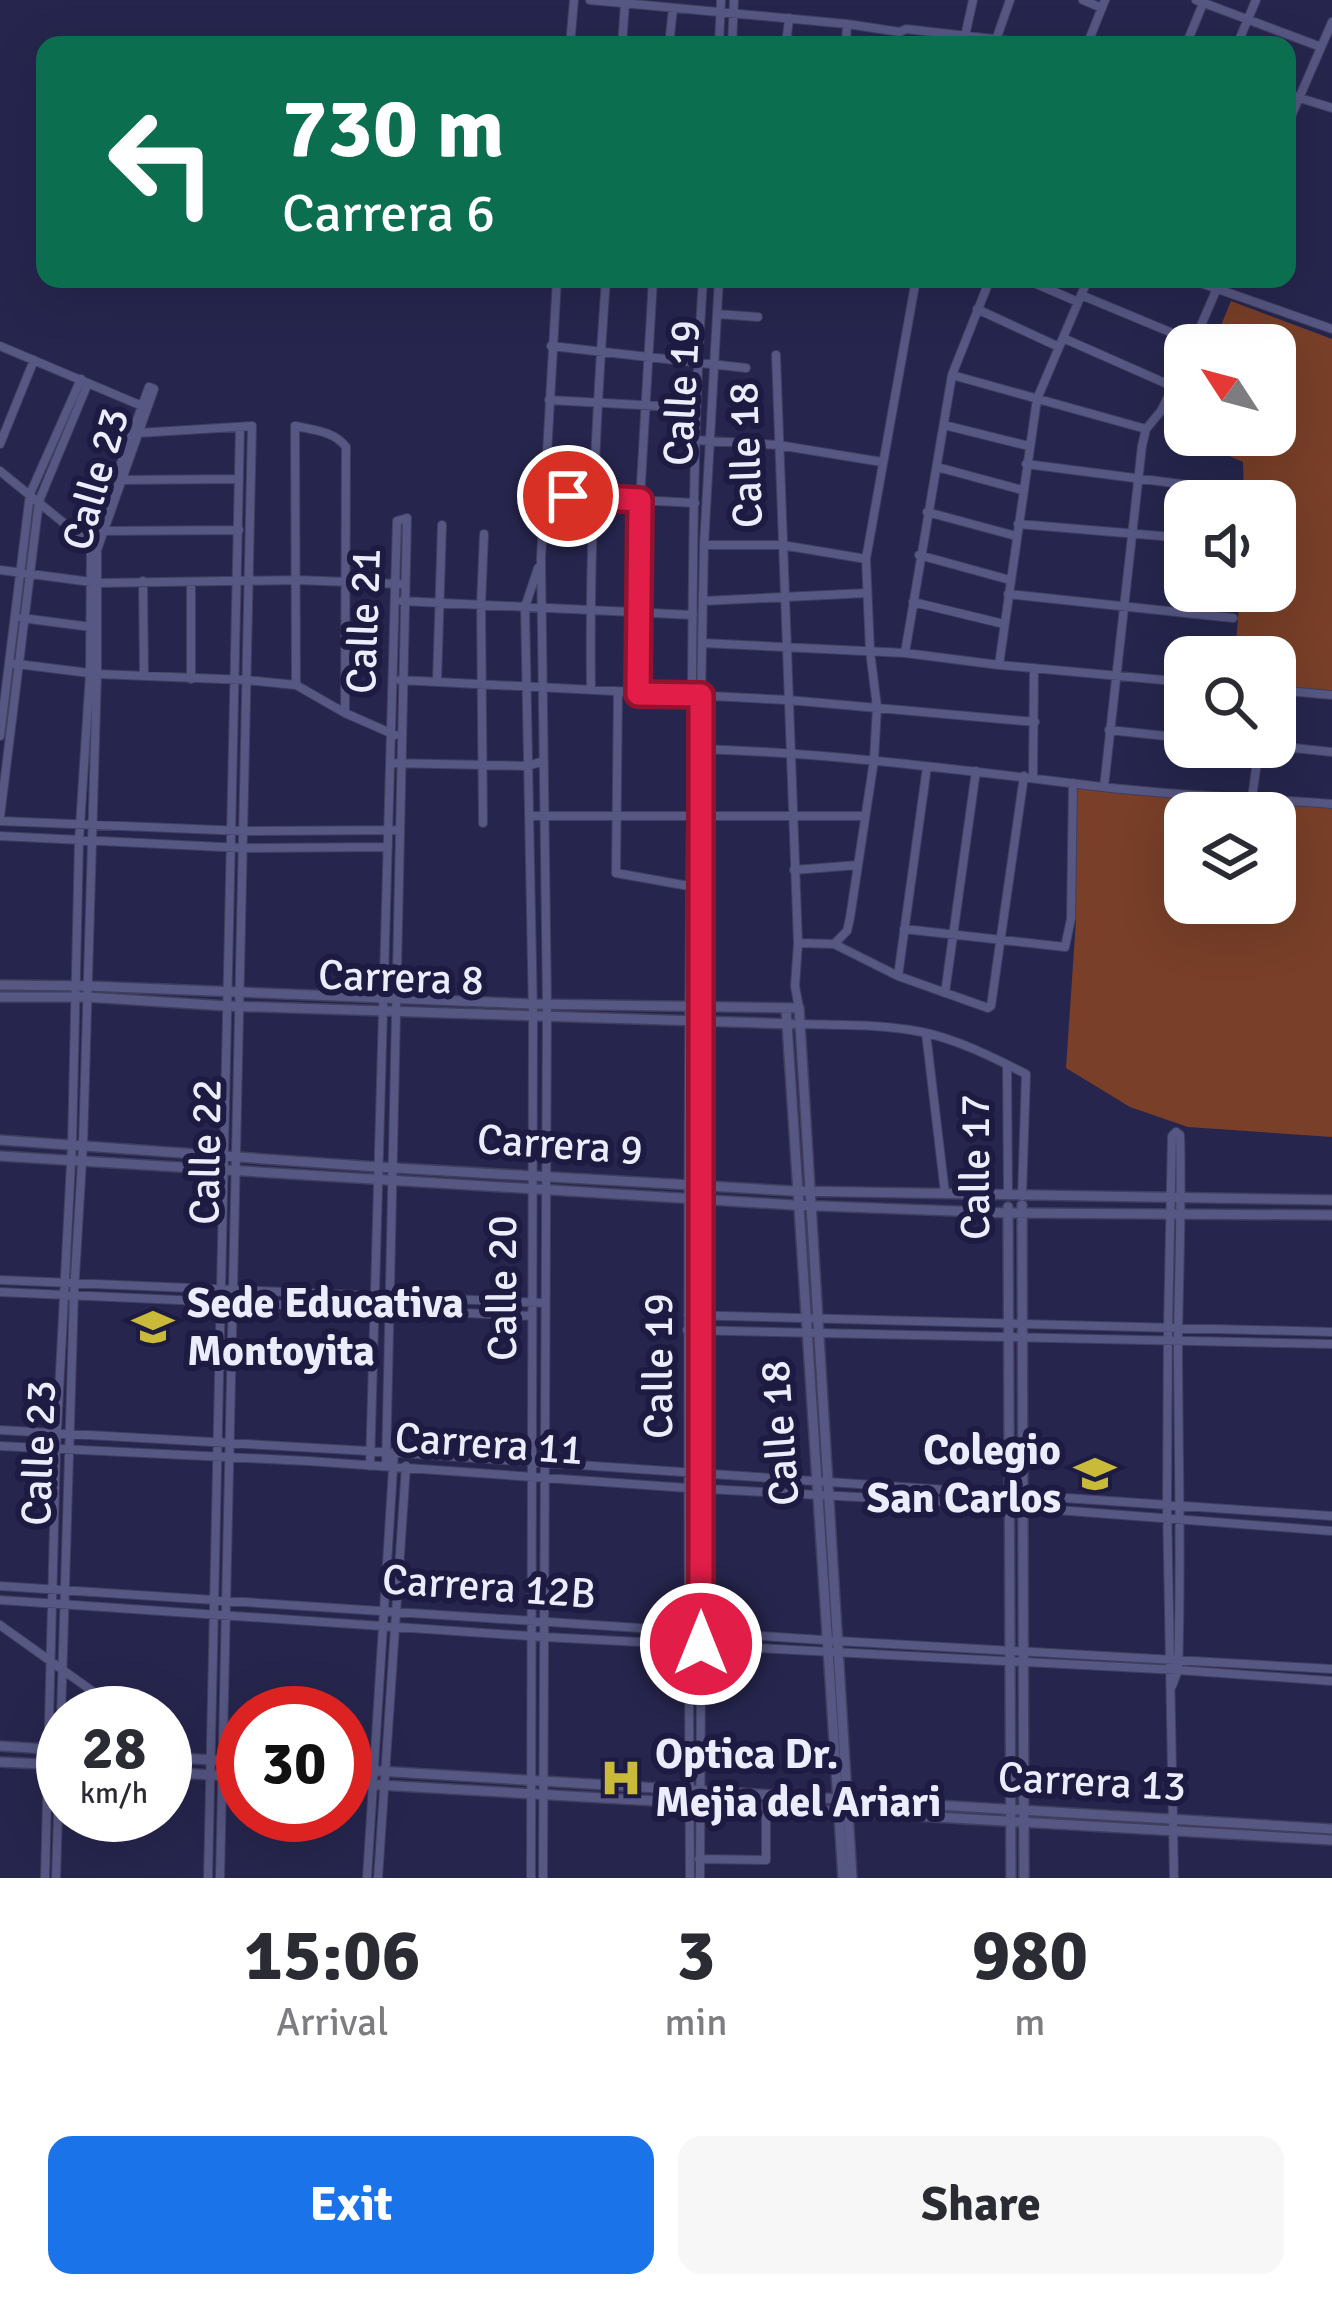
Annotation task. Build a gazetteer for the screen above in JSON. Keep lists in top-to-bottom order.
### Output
{
  "streets": {
    "street": [
      "Calle 19",
      "Calle 18",
      "Calle 23",
      "Calle 21",
      "Carrera 8",
      "Carrera 9",
      "Calle 22",
      "Calle 17",
      "Calle 20",
      "Carrera 11",
      "Carrera 12B",
      "Carrera 13"
    ]
  },
  "crossings": [
    ["Calle 19", "Carrera 8"],
    ["Calle 19", "Carrera 9"],
    ["Calle 19", "Carrera 11"],
    ["Calle 19", "Carrera 12B"],
    ["Calle 19", "Carrera 13"],
    ["Calle 18", "Carrera 8"],
    ["Calle 18", "Carrera 9"],
    ["Calle 18", "Carrera 11"],
    ["Calle 18", "Carrera 12B"],
    ["Calle 18", "Carrera 13"],
    ["Calle 23", "Carrera 8"],
    ["Calle 23", "Carrera 9"],
    ["Calle 23", "Carrera 11"],
    ["Calle 23", "Carrera 12B"],
    ["Calle 21", "Carrera 8"],
    ["Calle 21", "Carrera 9"],
    ["Calle 21", "Carrera 11"],
    ["Calle 21", "Carrera 12B"],
    ["Calle 21", "Carrera 13"],
    ["Carrera 8", "Calle 22"],
    ["Carrera 8", "Calle 20"],
    ["Carrera 9", "Calle 22"],
    ["Carrera 9", "Calle 17"],
    ["Carrera 9", "Calle 20"],
    ["Calle 22", "Carrera 11"],
    ["Calle 22", "Carrera 12B"],
    ["Calle 17", "Carrera 11"],
    ["Calle 17", "Carrera 12B"],
    ["Calle 17", "Carrera 13"],
    ["Calle 20", "Carrera 11"],
    ["Calle 20", "Carrera 12B"],
    ["Calle 20", "Carrera 13"]
  ],
  "places": {
    "school or university": ["Sede Educativa Montoyita", "Colegio San Carlos"],
    "hospital": ["Optica Dr. Mejia del Ariari"]
  },
  "north": "top left",
  "page": {
    "turn": ["730 m", "Carrera 6"],
    "speed": "28 km/h",
    "limit": "30",
    "eta": [
      "15:06",
      "Arrival",
      "3",
      "min",
      "980",
      "m"
    ],
    "buttons": ["Exit", "Share"]
  }
}
